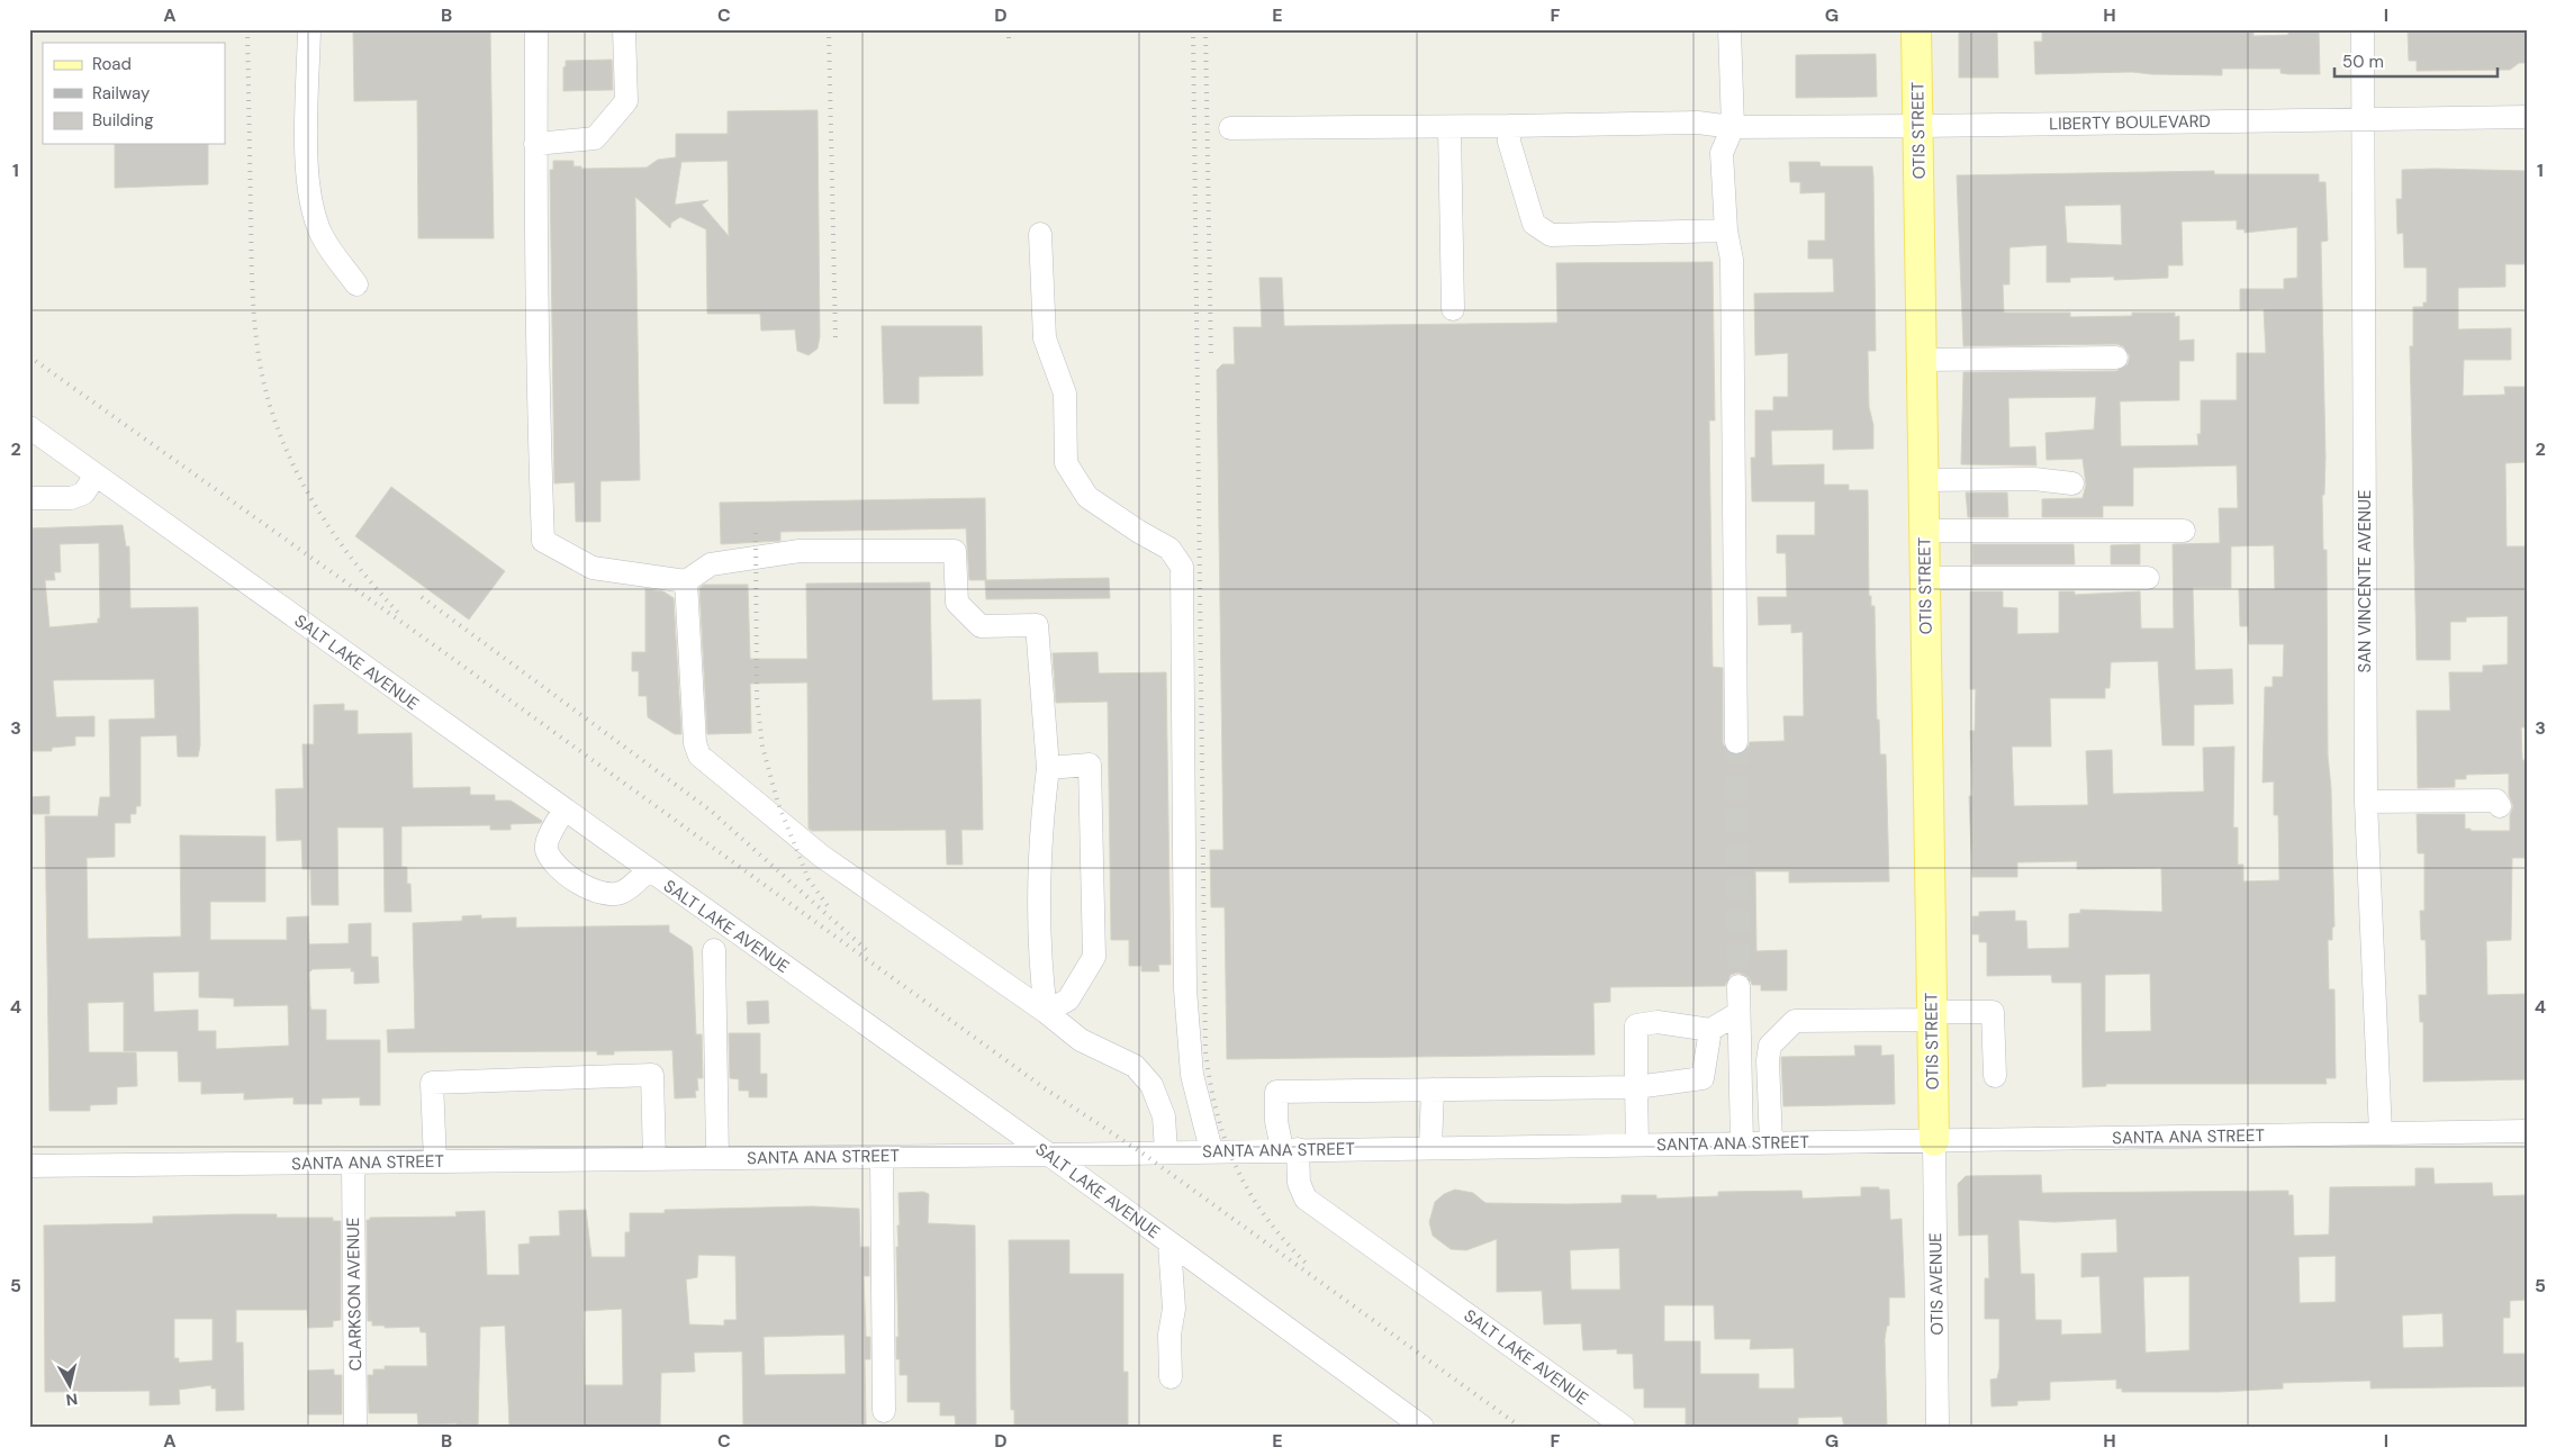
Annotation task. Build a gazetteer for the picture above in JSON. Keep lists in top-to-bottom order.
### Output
{
  "streets": {
    "main road": ["OTIS STREET"],
    "street": [
      "LIBERTY BOULEVARD",
      "SAN VINCENTE AVENUE",
      "SALT LAKE AVENUE",
      "SANTA ANA STREET",
      "OTIS AVENUE",
      "CLARKSON AVENUE"
    ]
  },
  "crossings": [
    ["LIBERTY BOULEVARD", "OTIS STREET"],
    ["LIBERTY BOULEVARD", "SAN VINCENTE AVENUE"],
    ["OTIS STREET", "SANTA ANA STREET"],
    ["OTIS STREET", "OTIS AVENUE"],
    ["SAN VINCENTE AVENUE", "SANTA ANA STREET"],
    ["SALT LAKE AVENUE", "SANTA ANA STREET"],
    ["SANTA ANA STREET", "OTIS AVENUE"],
    ["SANTA ANA STREET", "CLARKSON AVENUE"]
  ],
  "legend": ["Road", "Railway", "Building"],
  "scale_bar": "50 m",
  "north": "bottom",
  "grid": {
    "columns": [
      "A",
      "B",
      "C",
      "D",
      "E",
      "F",
      "G",
      "H",
      "I"
    ],
    "rows": [
      "1",
      "2",
      "3",
      "4",
      "5"
    ]
  }
}
